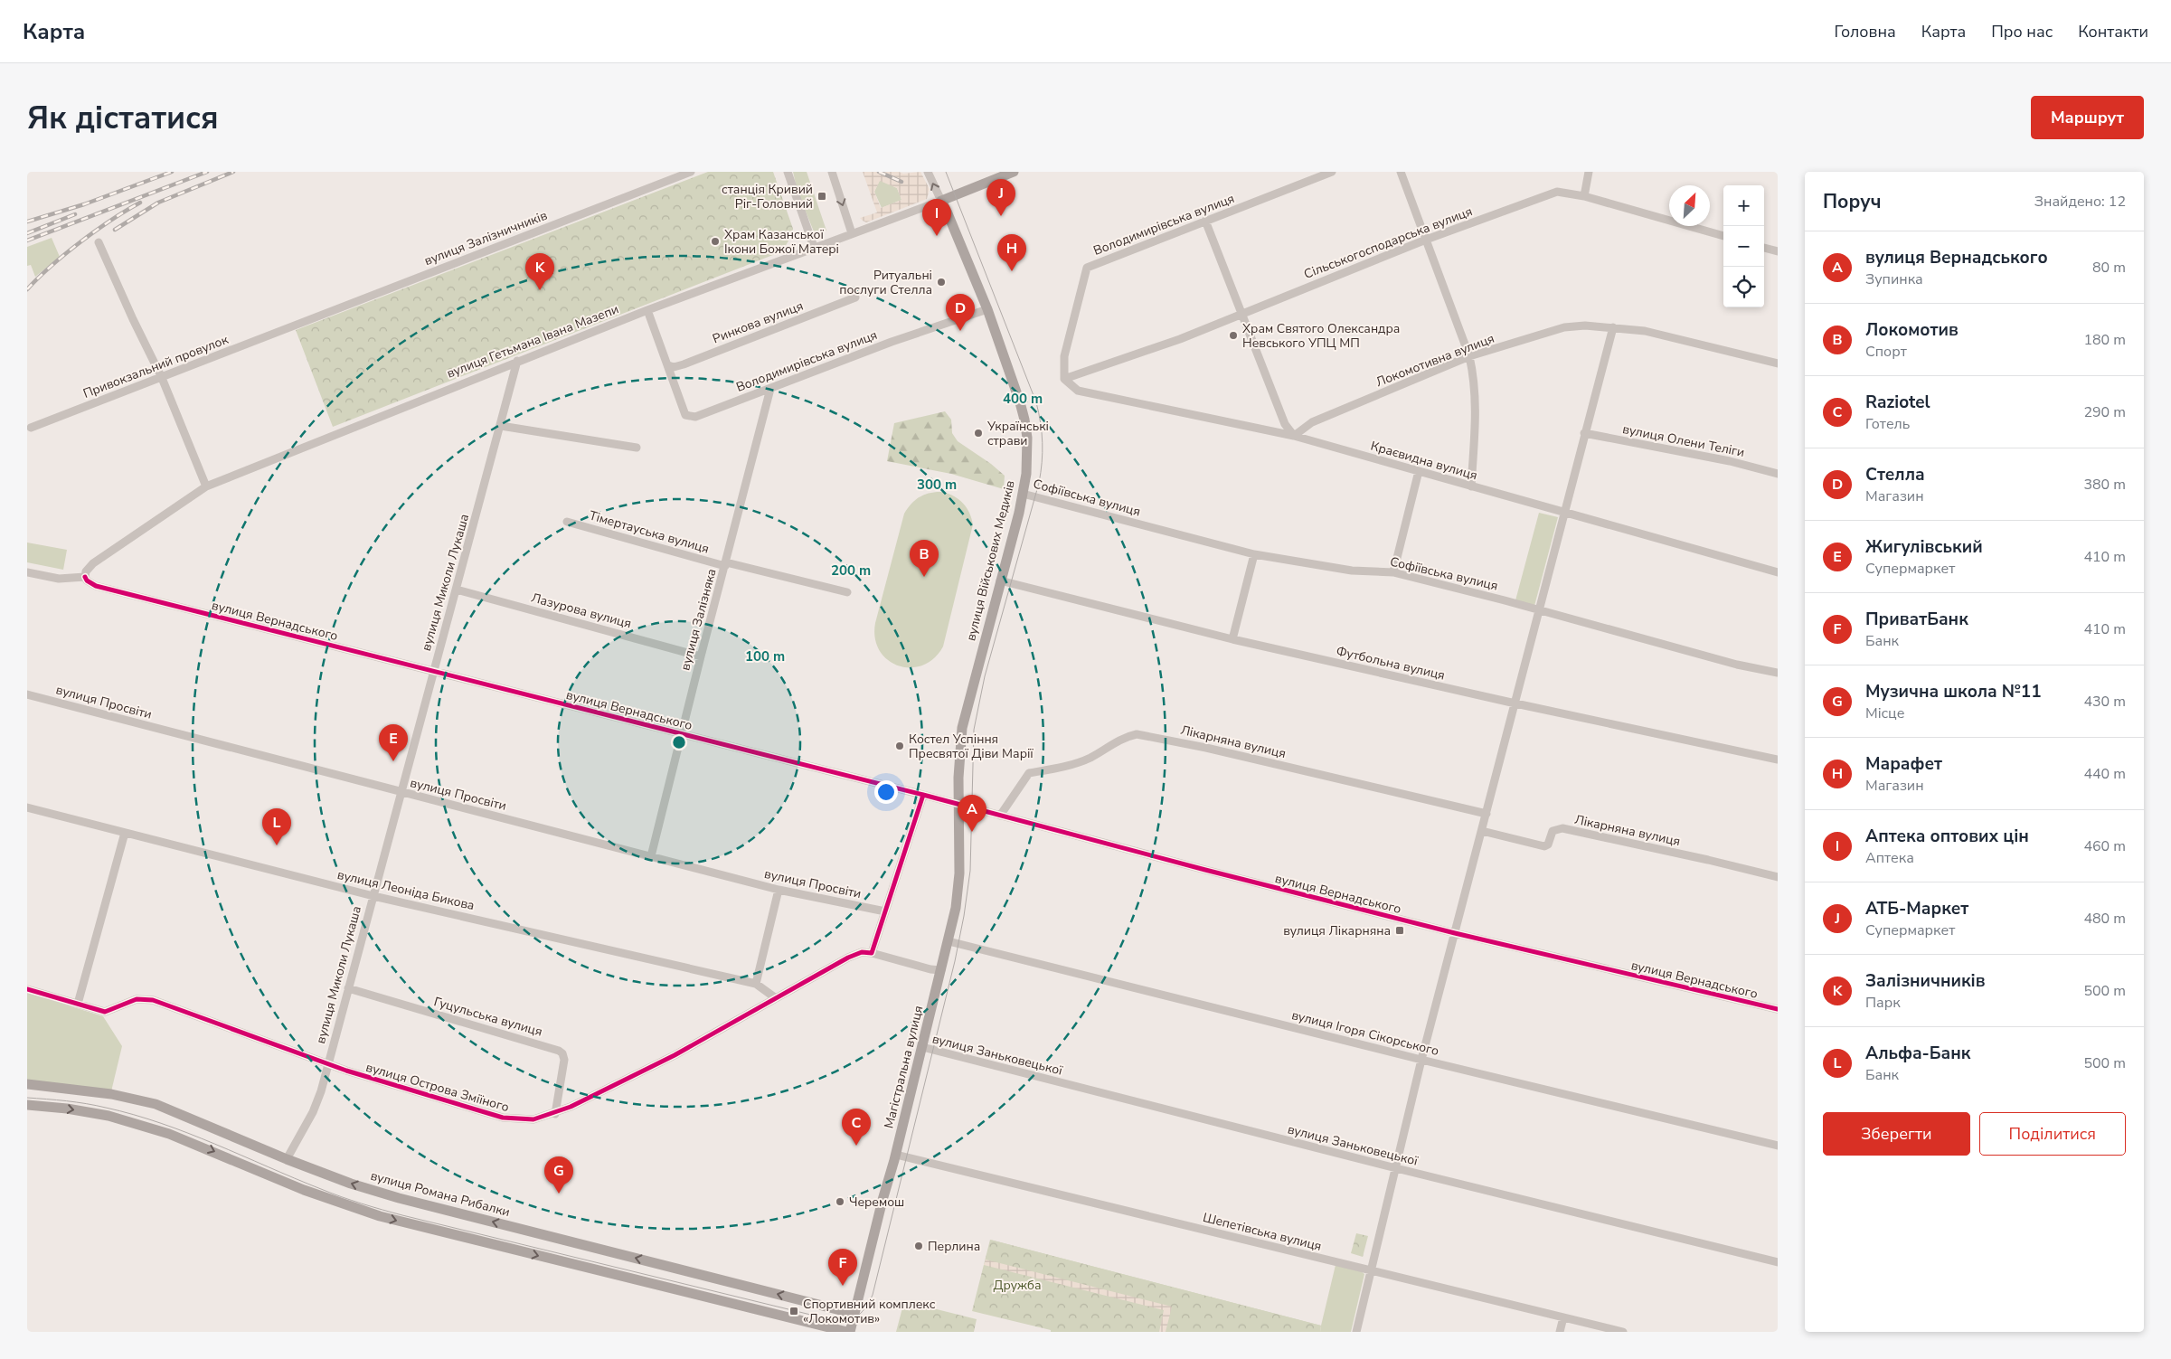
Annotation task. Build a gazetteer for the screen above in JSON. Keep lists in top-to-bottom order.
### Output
{
  "streets": {
    "main road": [
      "вулиця Гетьмана Івана Мазепи",
      "вулиця Військових Медиків",
      "Магістральна вулиця",
      "вулиця Романа Рибалки"
    ],
    "street": [
      "Володимирівська вулиця",
      "вулиця Залізничників",
      "Сільськогосподарська вулиця",
      "Ринкова вулиця",
      "Локомотивна вулиця",
      "Привокзальний провулок",
      "вулиця Олени Теліги",
      "Краєвидна вулиця",
      "Софіївська вулиця",
      "Тімертауська вулиця",
      "вулиця Миколи Лукаша",
      "Лазурова вулиця",
      "вулиця Залізняка",
      "вулиця Вернадського",
      "Футбольна вулиця",
      "вулиця Просвіти",
      "Лікарняна вулиця",
      "вулиця Леоніда Бикова",
      "Гуцульська вулиця",
      "вулиця Ігоря Сікорського",
      "вулиця Заньковецької",
      "вулиця Острова Зміїного",
      "Шепетівська вулиця"
    ]
  },
  "crossings": [
    ["Володимирівська вулиця", "Сільськогосподарська вулиця"],
    ["Володимирівська вулиця", "Ринкова вулиця"],
    ["Володимирівська вулиця", "Краєвидна вулиця"],
    ["Володимирівська вулиця", "вулиця Військових Медиків"],
    ["Володимирівська вулиця", "вулиця Залізняка"],
    ["вулиця Залізничників", "Привокзальний провулок"],
    ["Сільськогосподарська вулиця", "Краєвидна вулиця"],
    ["вулиця Гетьмана Івана Мазепи", "вулиця Військових Медиків"],
    ["вулиця Гетьмана Івана Мазепи", "вулиця Миколи Лукаша"],
    ["вулиця Гетьмана Івана Мазепи", "вулиця Вернадського"],
    ["Локомотивна вулиця", "Краєвидна вулиця"],
    ["Софіївська вулиця", "вулиця Військових Медиків"],
    ["Тімертауська вулиця", "вулиця Залізняка"],
    ["вулиця Військових Медиків", "вулиця Вернадського"],
    ["вулиця Військових Медиків", "Футбольна вулиця"],
    ["вулиця Військових Медиків", "Магістральна вулиця"],
    ["вулиця Миколи Лукаша", "Лазурова вулиця"],
    ["вулиця Миколи Лукаша", "вулиця Вернадського"],
    ["вулиця Миколи Лукаша", "вулиця Просвіти"],
    ["вулиця Миколи Лукаша", "вулиця Леоніда Бикова"],
    ["вулиця Миколи Лукаша", "Гуцульська вулиця"],
    ["вулиця Миколи Лукаша", "вулиця Острова Зміїного"],
    ["вулиця Миколи Лукаша", "вулиця Романа Рибалки"],
    ["Лазурова вулиця", "вулиця Залізняка"],
    ["вулиця Залізняка", "вулиця Вернадського"],
    ["вулиця Залізняка", "вулиця Просвіти"],
    ["вулиця Вернадського", "Лікарняна вулиця"],
    ["вулиця Вернадського", "Магістральна вулиця"],
    ["вулиця Леоніда Бикова", "вулиця Острова Зміїного"],
    ["Гуцульська вулиця", "вулиця Острова Зміїного"],
    ["вулиця Ігоря Сікорського", "Магістральна вулиця"],
    ["вулиця Заньковецької", "Магістральна вулиця"],
    ["Магістральна вулиця", "вулиця Романа Рибалки"],
    ["Магістральна вулиця", "Шепетівська вулиця"]
  ],
  "parks": ["Дружба"],
  "places": {
    "transit": ["станція Кривий Ріг-Головний", "вулиця Лікарняна", "Спортивний комплекс «Локомотив»"],
    "other": [
      "Храм Казанської Ікони Божої Матері",
      "Ритуальні послуги Стелла",
      "Храм Святого Олександра Невського УПЦ МП",
      "Українські страви",
      "Костел Успіння Пресвятої Діви Марії",
      "Черемош",
      "Перлина"
    ]
  },
  "north": "top right",
  "page": {
    "header": "Карта",
    "nav": [
      "Головна",
      "Карта",
      "Про нас",
      "Контакти"
    ],
    "buttons": [
      "Маршрут",
      ["Зберегти", "Поділитися"]
    ],
    "title": "Як дістатися",
    "heading": ["Поруч", "Знайдено: 12"],
    "pins": [
      "J",
      "I",
      "H",
      "K",
      "D",
      "B",
      "E",
      "A",
      "L",
      "C",
      "G",
      "F"
    ],
    "map_buttons": ["+", "−"],
    "list": [
      {
        "mark": "A",
        "name": "вулиця Вернадського",
        "note": "Зупинка",
        "value": "80 m"
      },
      {
        "mark": "B",
        "name": "Локомотив",
        "note": "Спорт",
        "value": "180 m"
      },
      {
        "mark": "C",
        "name": "Raziotel",
        "note": "Готель",
        "value": "290 m"
      },
      {
        "mark": "D",
        "name": "Стелла",
        "note": "Магазин",
        "value": "380 m"
      },
      {
        "mark": "E",
        "name": "Жигулівський",
        "note": "Супермаркет",
        "value": "410 m"
      },
      {
        "mark": "F",
        "name": "ПриватБанк",
        "note": "Банк",
        "value": "410 m"
      },
      {
        "mark": "G",
        "name": "Музична школа №11",
        "note": "Місце",
        "value": "430 m"
      },
      {
        "mark": "H",
        "name": "Марафет",
        "note": "Магазин",
        "value": "440 m"
      },
      {
        "mark": "I",
        "name": "Аптека оптових цін",
        "note": "Аптека",
        "value": "460 m"
      },
      {
        "mark": "J",
        "name": "АТБ-Маркет",
        "note": "Супермаркет",
        "value": "480 m"
      },
      {
        "mark": "K",
        "name": "Залізничників",
        "note": "Парк",
        "value": "500 m"
      },
      {
        "mark": "L",
        "name": "Альфа-Банк",
        "note": "Банк",
        "value": "500 m"
      }
    ]
  },
  "rings": [
    "400 m",
    "300 m",
    "200 m",
    "100 m"
  ]
}
